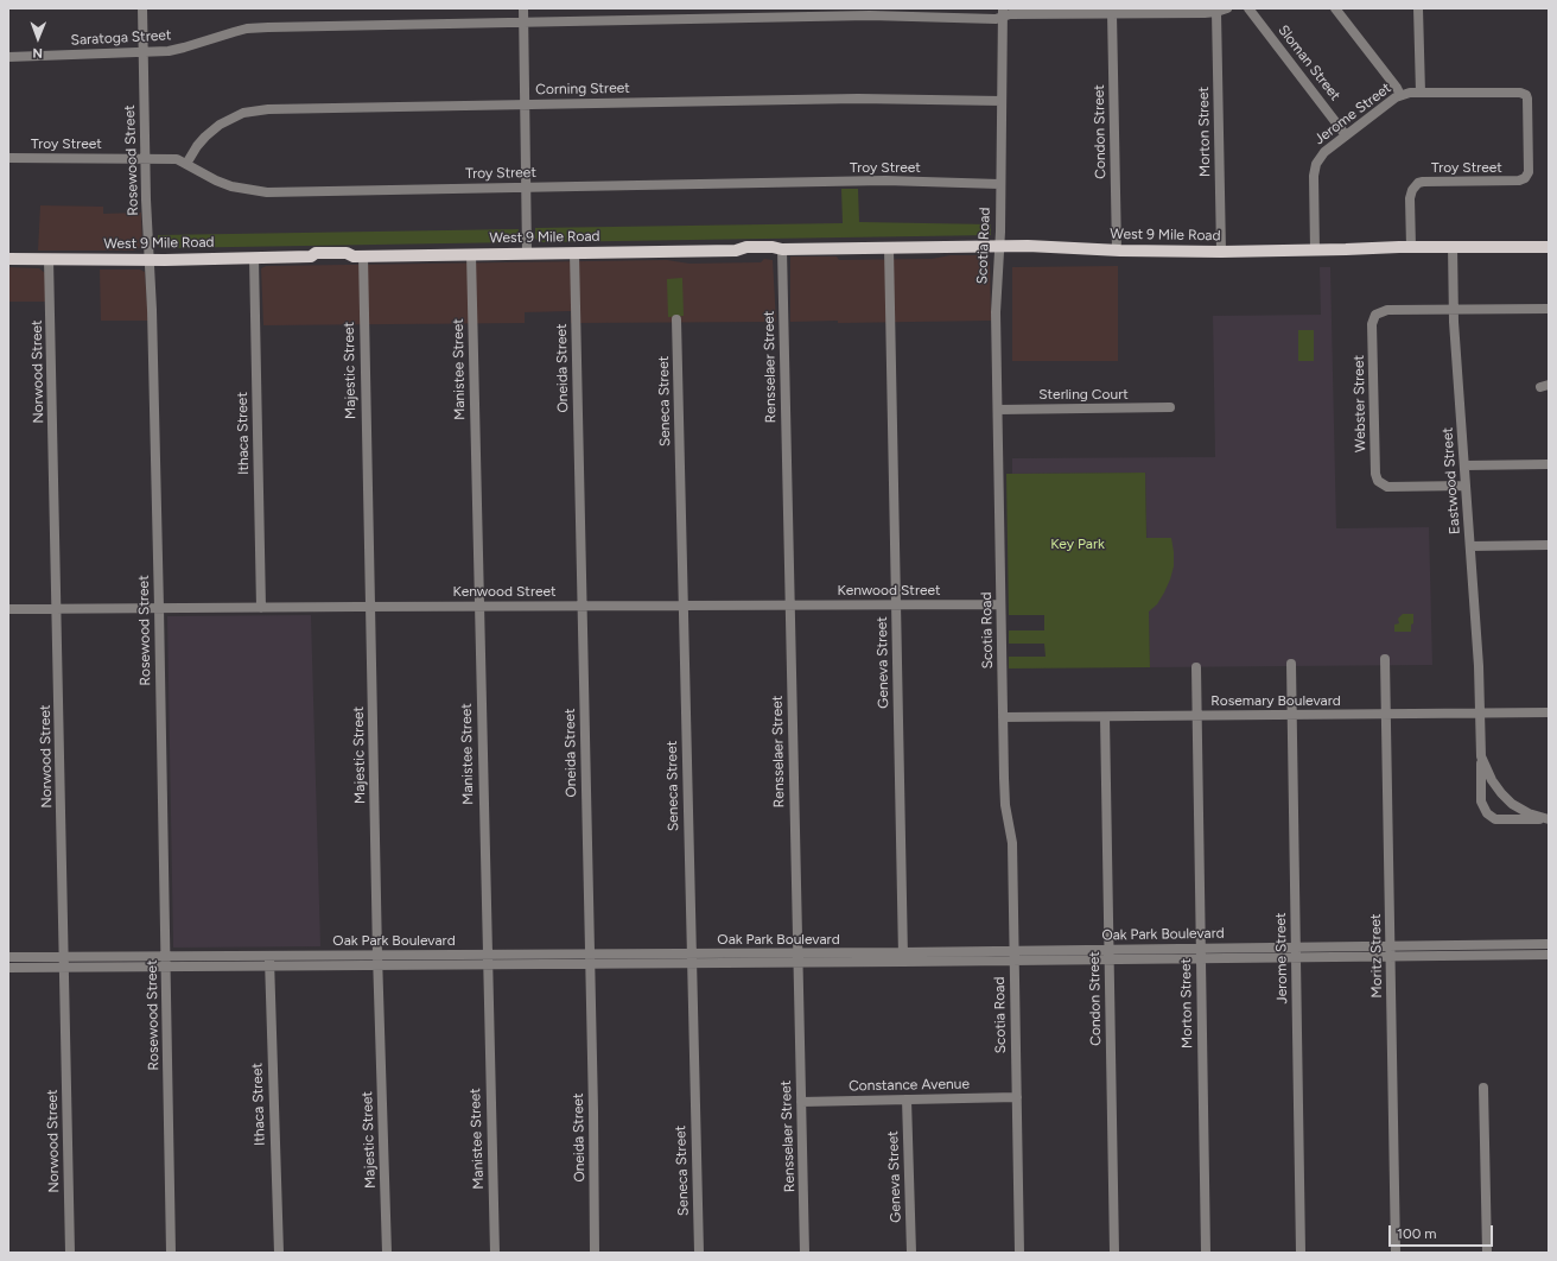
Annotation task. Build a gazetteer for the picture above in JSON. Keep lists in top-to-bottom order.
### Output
{
  "streets": {
    "main road": ["West 9 Mile Road"],
    "street": [
      "Saratoga Street",
      "Sloman Street",
      "Corning Street",
      "Jerome Street",
      "Condon Street",
      "Morton Street",
      "Troy Street",
      "Rosewood Street",
      "Scotia Road",
      "Rensselaer Street",
      "Oneida Street",
      "Manistee Street",
      "Majestic Street",
      "Norwood Street",
      "Sterling Court",
      "Seneca Street",
      "Webster Street",
      "Ithaca Street",
      "Eastwood Street",
      "Kenwood Street",
      "Geneva Street",
      "Rosemary Boulevard",
      "Oak Park Boulevard",
      "Moritz Street",
      "Constance Avenue"
    ]
  },
  "crossings": [
    ["Saratoga Street", "Condon Street"],
    ["Saratoga Street", "Morton Street"],
    ["Saratoga Street", "Rosewood Street"],
    ["Saratoga Street", "Scotia Road"],
    ["Sloman Street", "Jerome Street"],
    ["Corning Street", "Troy Street"],
    ["Corning Street", "Scotia Road"],
    ["Jerome Street", "Troy Street"],
    ["Jerome Street", "West 9 Mile Road"],
    ["Jerome Street", "Rosemary Boulevard"],
    ["Jerome Street", "Oak Park Boulevard"],
    ["Condon Street", "West 9 Mile Road"],
    ["Condon Street", "Rosemary Boulevard"],
    ["Condon Street", "Oak Park Boulevard"],
    ["Morton Street", "West 9 Mile Road"],
    ["Morton Street", "Rosemary Boulevard"],
    ["Morton Street", "Oak Park Boulevard"],
    ["Troy Street", "Rosewood Street"],
    ["Troy Street", "West 9 Mile Road"],
    ["Troy Street", "Scotia Road"],
    ["Rosewood Street", "West 9 Mile Road"],
    ["Rosewood Street", "Kenwood Street"],
    ["Rosewood Street", "Oak Park Boulevard"],
    ["West 9 Mile Road", "Scotia Road"],
    ["West 9 Mile Road", "Rensselaer Street"],
    ["West 9 Mile Road", "Oneida Street"],
    ["West 9 Mile Road", "Manistee Street"],
    ["West 9 Mile Road", "Majestic Street"],
    ["West 9 Mile Road", "Norwood Street"],
    ["West 9 Mile Road", "Ithaca Street"],
    ["West 9 Mile Road", "Eastwood Street"],
    ["West 9 Mile Road", "Geneva Street"],
    ["Scotia Road", "Sterling Court"],
    ["Scotia Road", "Kenwood Street"],
    ["Scotia Road", "Rosemary Boulevard"],
    ["Scotia Road", "Oak Park Boulevard"],
    ["Scotia Road", "Constance Avenue"],
    ["Rensselaer Street", "Kenwood Street"],
    ["Rensselaer Street", "Oak Park Boulevard"],
    ["Rensselaer Street", "Constance Avenue"],
    ["Oneida Street", "Kenwood Street"],
    ["Oneida Street", "Oak Park Boulevard"],
    ["Manistee Street", "Kenwood Street"],
    ["Manistee Street", "Oak Park Boulevard"],
    ["Majestic Street", "Kenwood Street"],
    ["Majestic Street", "Oak Park Boulevard"],
    ["Norwood Street", "Kenwood Street"],
    ["Norwood Street", "Oak Park Boulevard"],
    ["Seneca Street", "Kenwood Street"],
    ["Seneca Street", "Oak Park Boulevard"],
    ["Webster Street", "Eastwood Street"],
    ["Ithaca Street", "Kenwood Street"],
    ["Ithaca Street", "Oak Park Boulevard"],
    ["Eastwood Street", "Rosemary Boulevard"],
    ["Kenwood Street", "Geneva Street"],
    ["Geneva Street", "Oak Park Boulevard"],
    ["Geneva Street", "Constance Avenue"],
    ["Rosemary Boulevard", "Moritz Street"],
    ["Oak Park Boulevard", "Moritz Street"]
  ],
  "parks": ["Key Park"],
  "scale_bar": "100 m",
  "north": "bottom"
}
